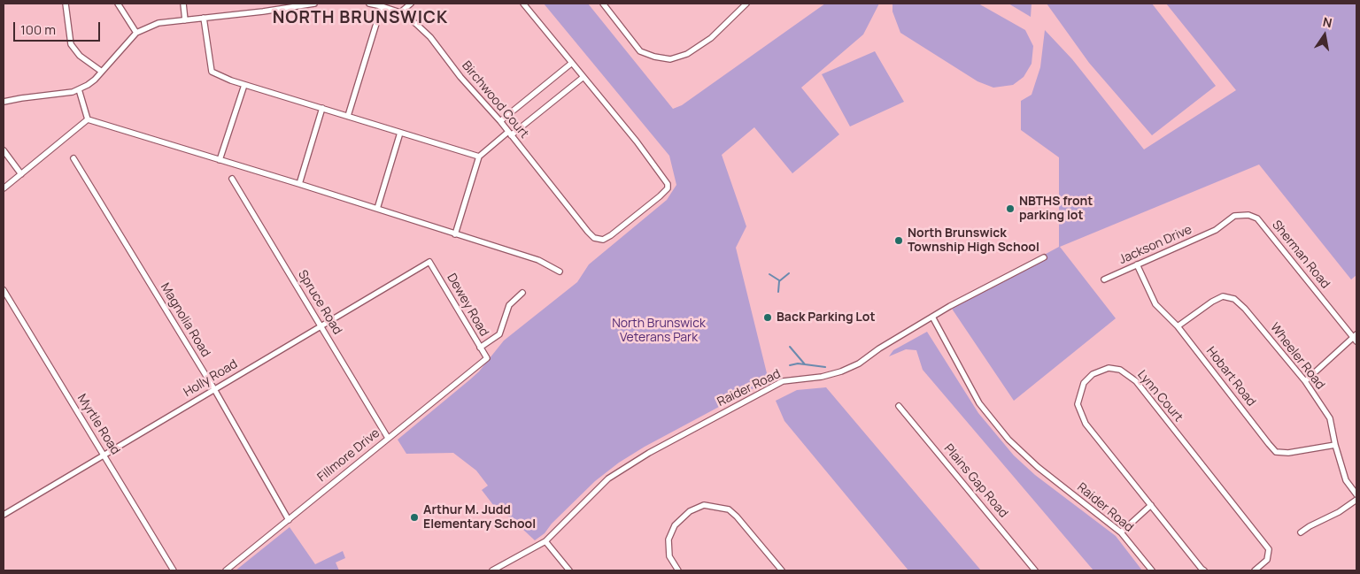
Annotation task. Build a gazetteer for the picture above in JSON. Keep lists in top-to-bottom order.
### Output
{
  "streets": {
    "street": [
      "Birchwood Court",
      "Jackson Drive",
      "Sherman Road",
      "Spruce Road",
      "Dewey Road",
      "Magnolia Road",
      "Wheeler Road",
      "Hobart Road",
      "Holly Road",
      "Raider Road",
      "Lynn Court",
      "Myrtle Road",
      "Fillmore Drive",
      "Plains Gap Road"
    ]
  },
  "crossings": [
    ["Jackson Drive", "Sherman Road"],
    ["Jackson Drive", "Hobart Road"],
    ["Spruce Road", "Holly Road"],
    ["Spruce Road", "Fillmore Drive"],
    ["Dewey Road", "Holly Road"],
    ["Dewey Road", "Fillmore Drive"],
    ["Magnolia Road", "Holly Road"],
    ["Magnolia Road", "Fillmore Drive"],
    ["Wheeler Road", "Hobart Road"],
    ["Holly Road", "Myrtle Road"]
  ],
  "districts": ["NORTH BRUNSWICK"],
  "parks": ["North Brunswick Veterans Park"],
  "places": [
    "NBTHS front parking lot",
    "North Brunswick Township High School",
    "Back Parking Lot",
    "Arthur M. Judd Elementary School"
  ],
  "scale_bar": "100 m",
  "north": "top"
}
